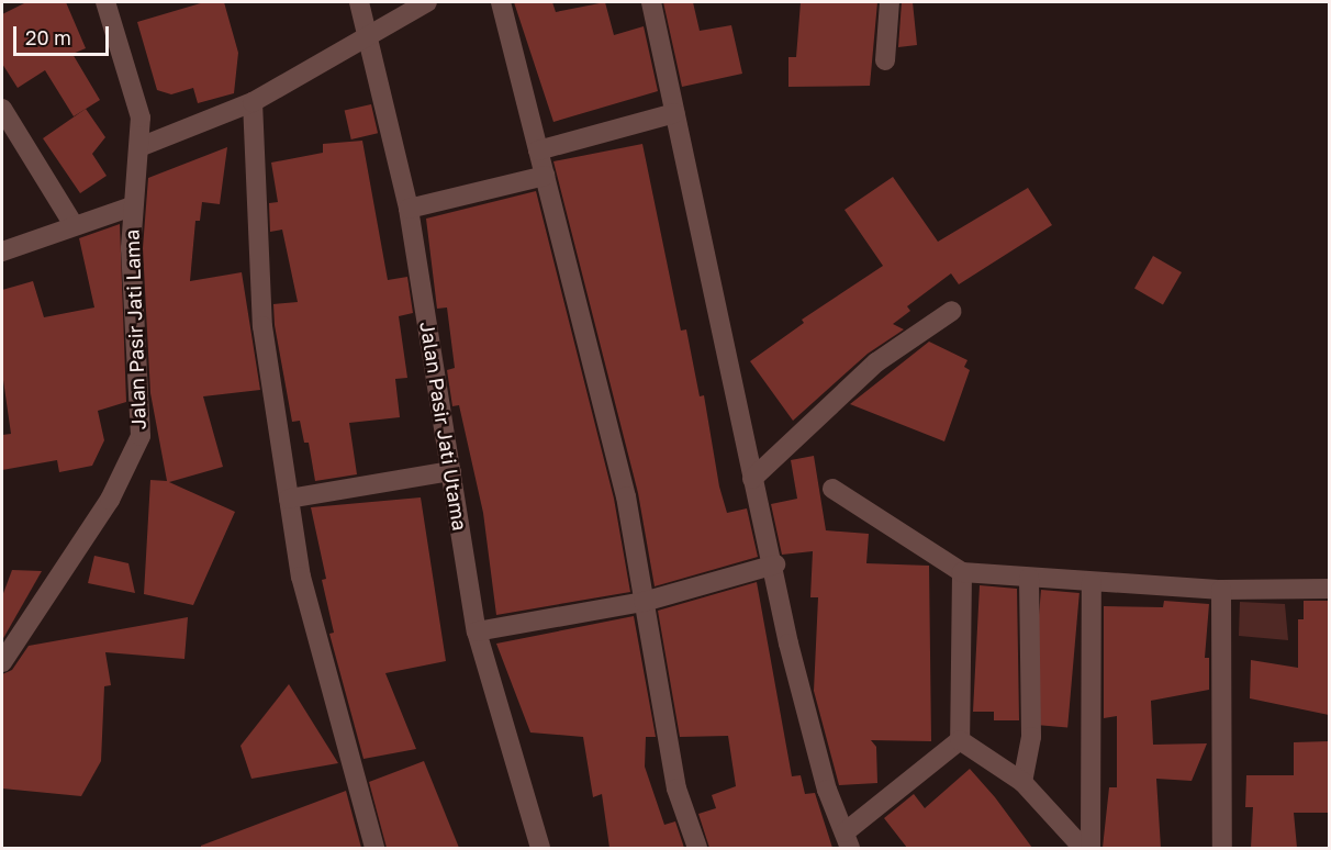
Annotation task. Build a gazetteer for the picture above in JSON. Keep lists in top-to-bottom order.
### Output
{
  "streets": {
    "street": ["Jalan Pasir Jati Lama", "Jalan Pasir Jati Utama"]
  },
  "scale_bar": "20 m"
}
